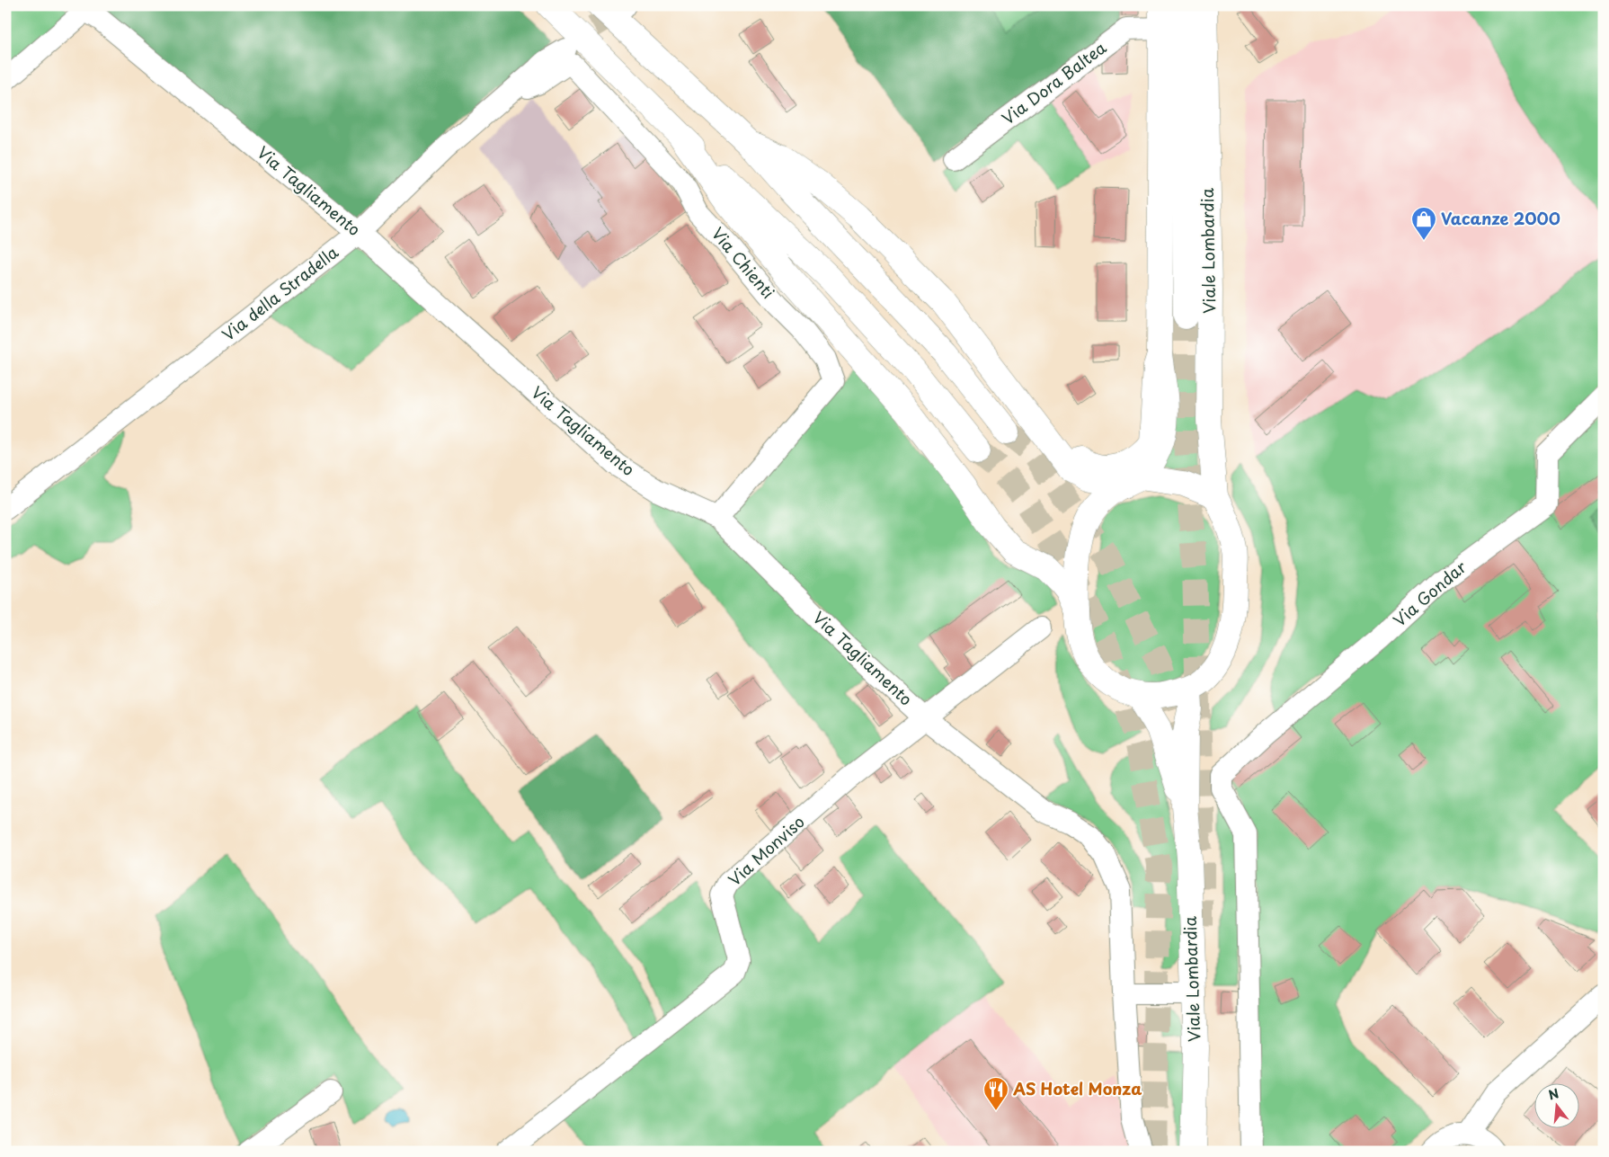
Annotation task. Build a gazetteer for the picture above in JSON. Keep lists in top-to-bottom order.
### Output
{
  "streets": {
    "main road": ["Viale Lombardia"],
    "street": [
      "Via Dora Baltea",
      "Via Tagliamento",
      "Via Chienti",
      "Via della Stradella",
      "Via Gondar",
      "Via Monviso"
    ]
  },
  "crossings": [
    ["Via Tagliamento", "Via Chienti"],
    ["Via Tagliamento", "Via della Stradella"],
    ["Via Tagliamento", "Via Monviso"],
    ["Via Chienti", "Via della Stradella"]
  ],
  "places": {
    "shop": ["Vacanze 2000"],
    "restaurant": ["AS Hotel Monza"]
  },
  "north": "top"
}
